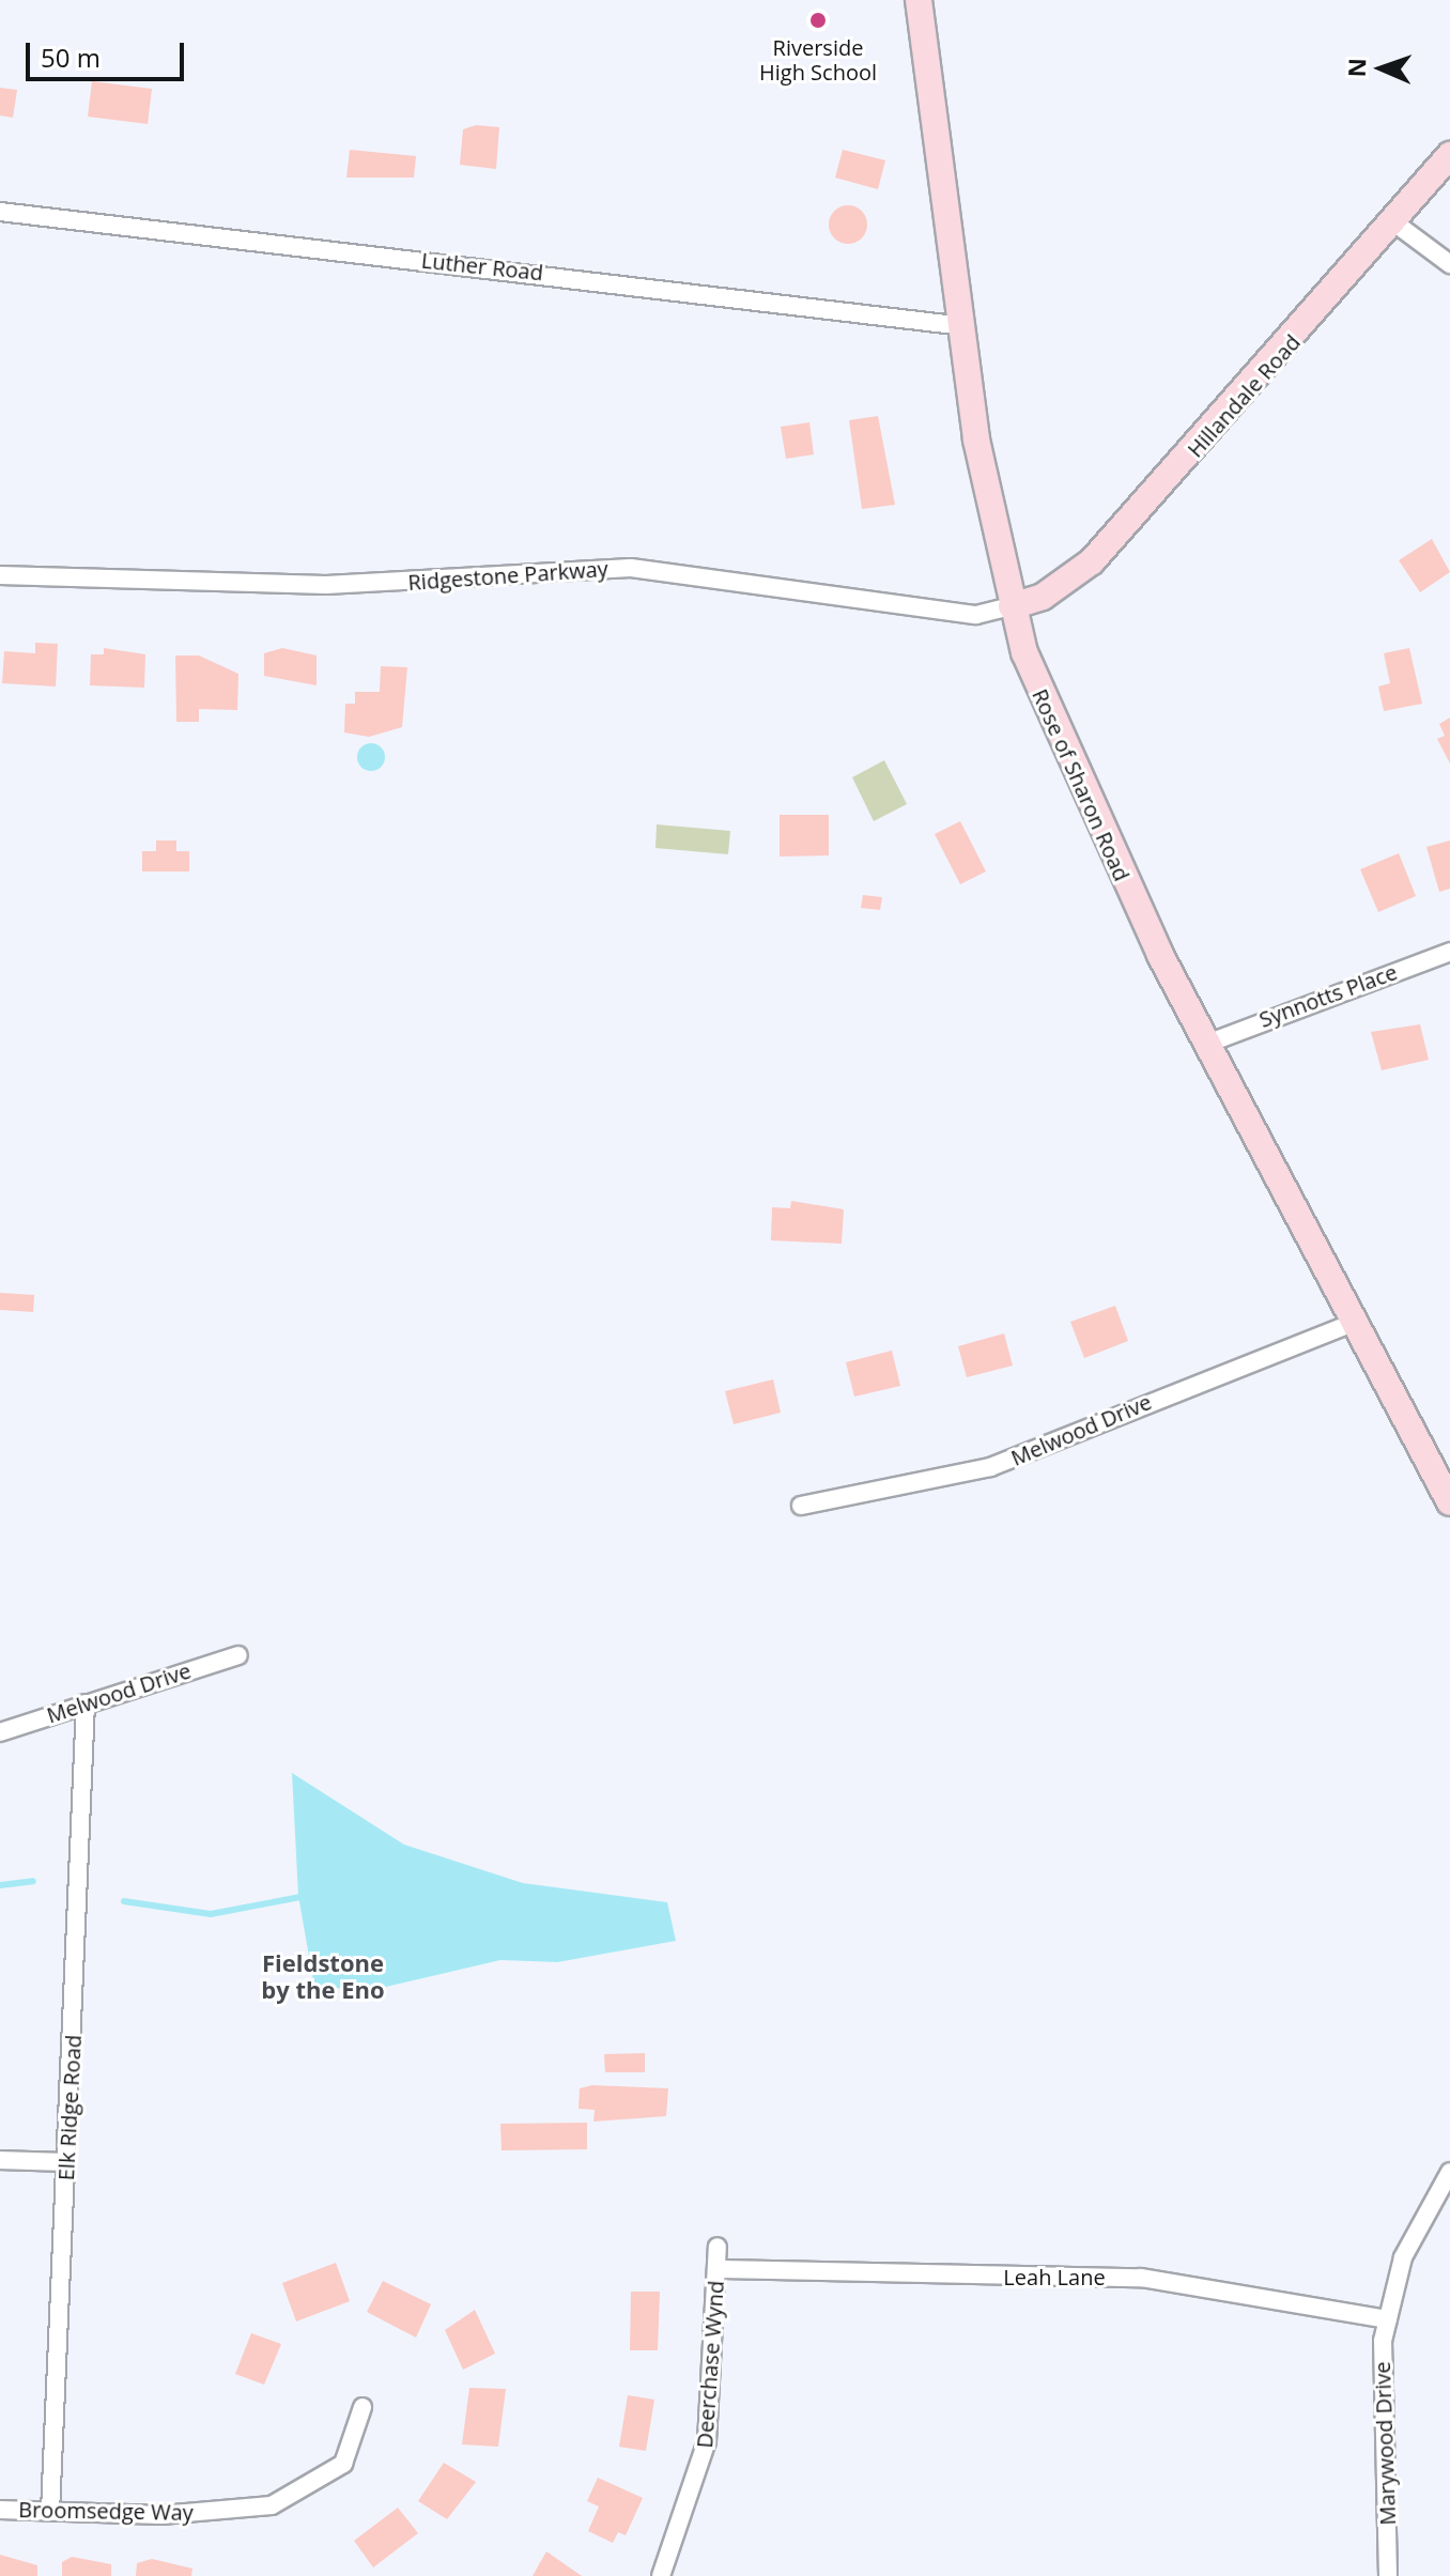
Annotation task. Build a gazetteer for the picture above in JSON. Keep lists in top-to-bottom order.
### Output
{
  "streets": {
    "street": [
      "Luther Road",
      "Hillandale Road",
      "Ridgestone Parkway",
      "Rose of Sharon Road",
      "Synnotts Place",
      "Melwood Drive",
      "Elk Ridge Road",
      "Leah Lane",
      "Deerchase Wynd",
      "Marywood Drive",
      "Broomsedge Way"
    ]
  },
  "crossings": [
    ["Luther Road", "Rose of Sharon Road"],
    ["Hillandale Road", "Ridgestone Parkway"],
    ["Hillandale Road", "Rose of Sharon Road"],
    ["Ridgestone Parkway", "Rose of Sharon Road"],
    ["Rose of Sharon Road", "Synnotts Place"],
    ["Rose of Sharon Road", "Melwood Drive"],
    ["Melwood Drive", "Elk Ridge Road"],
    ["Elk Ridge Road", "Broomsedge Way"],
    ["Leah Lane", "Deerchase Wynd"],
    ["Leah Lane", "Marywood Drive"]
  ],
  "districts": ["Fieldstone by the Eno"],
  "places": ["Riverside High School"],
  "scale_bar": "50 m",
  "north": "left"
}
